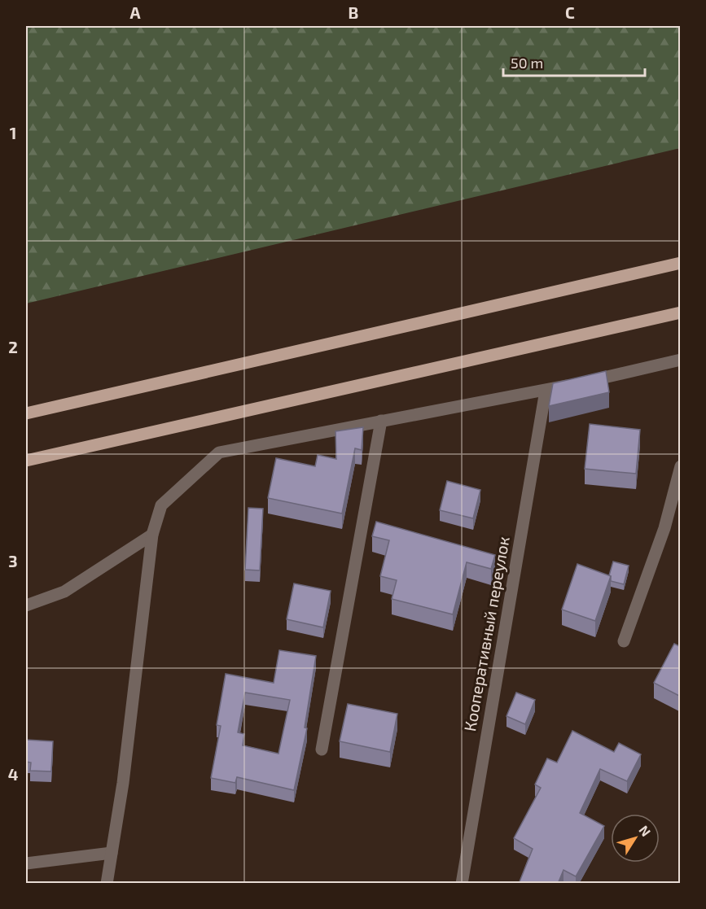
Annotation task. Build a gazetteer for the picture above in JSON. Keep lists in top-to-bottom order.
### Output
{
  "streets": {
    "street": ["Кооперативный переулок"]
  },
  "scale_bar": "50 m",
  "north": "top right",
  "grid": {
    "columns": ["A", "B", "C"],
    "rows": [
      "1",
      "2",
      "3",
      "4"
    ]
  }
}
